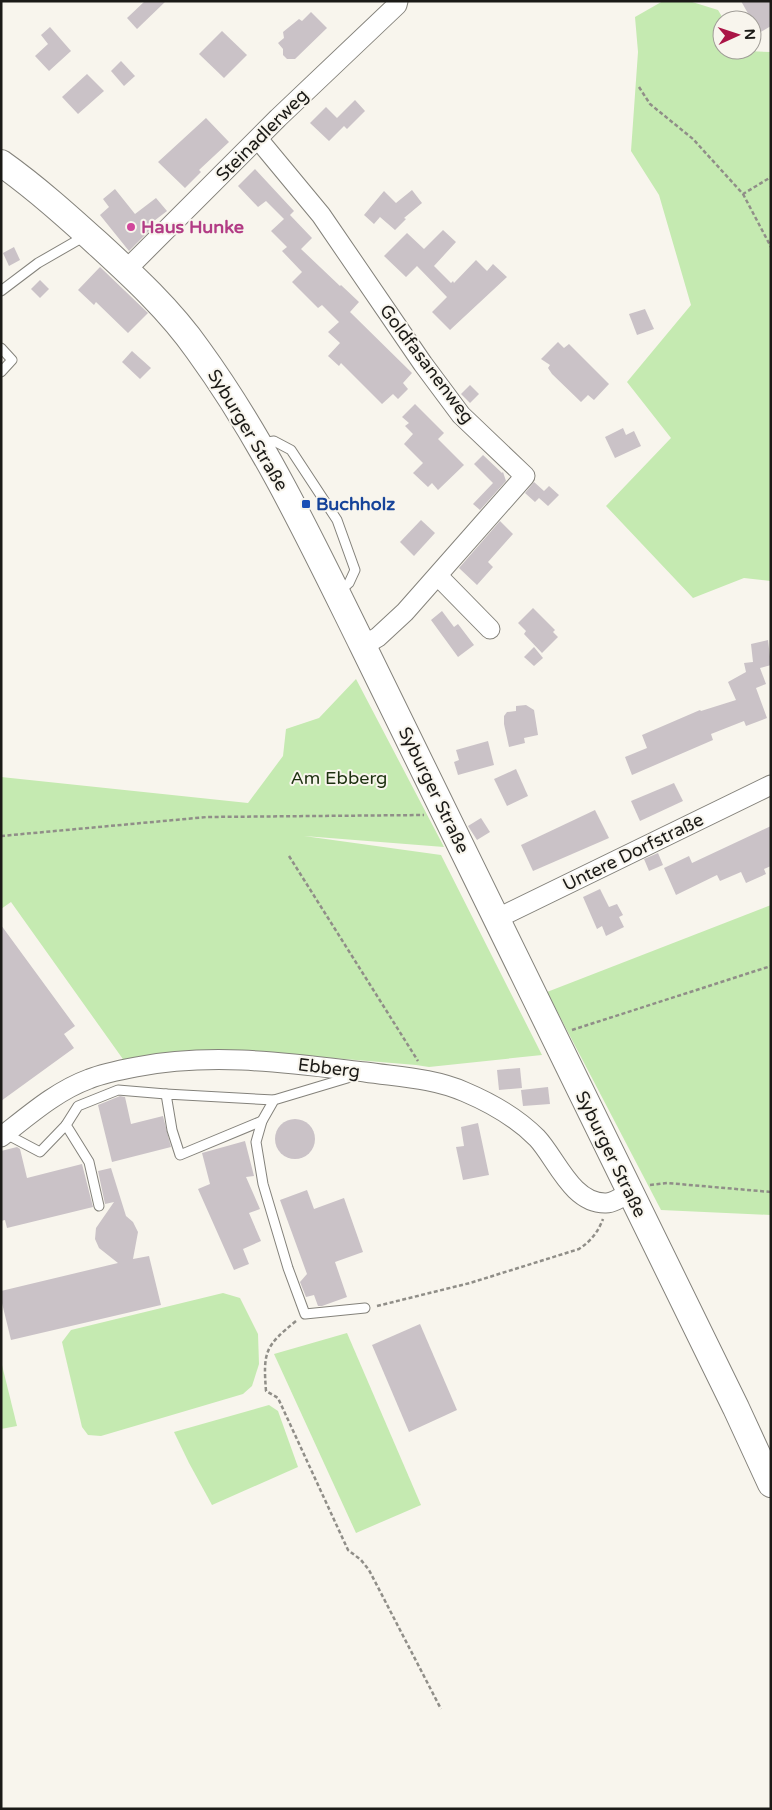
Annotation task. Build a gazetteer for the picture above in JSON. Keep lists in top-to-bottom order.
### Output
{
  "streets": {
    "street": [
      "Steinadlerweg",
      "Goldfasanenweg",
      "Syburger Straße",
      "Untere Dorfstraße",
      "Ebberg"
    ]
  },
  "crossings": [
    ["Steinadlerweg", "Goldfasanenweg"],
    ["Steinadlerweg", "Syburger Straße"],
    ["Goldfasanenweg", "Syburger Straße"],
    ["Syburger Straße", "Untere Dorfstraße"],
    ["Syburger Straße", "Ebberg"]
  ],
  "parks": ["Am Ebberg"],
  "places": {
    "other": ["Haus Hunke"],
    "transit": ["Buchholz"]
  },
  "north": "right"
}
